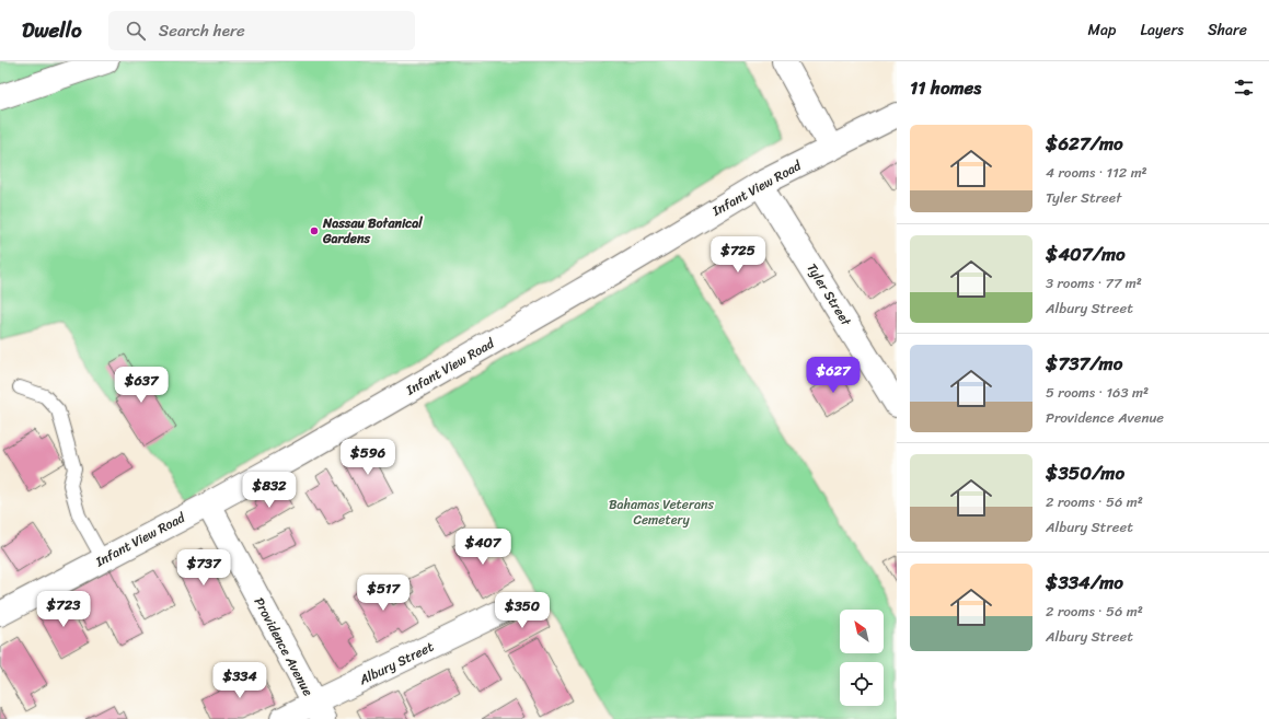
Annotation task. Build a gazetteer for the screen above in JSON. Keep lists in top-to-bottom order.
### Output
{
  "streets": {
    "street": [
      "Infant View Road",
      "Tyler Street",
      "Providence Avenue",
      "Albury Street"
    ]
  },
  "crossings": [
    ["Infant View Road", "Tyler Street"],
    ["Infant View Road", "Providence Avenue"],
    ["Providence Avenue", "Albury Street"]
  ],
  "parks": ["Bahamas Veterans Cemetery"],
  "places": ["Nassau Botanical Gardens"],
  "north": "top left",
  "page": {
    "header": "Dwello",
    "search": "Search here",
    "nav": ["Map", "Layers", "Share"],
    "heading": "11 homes",
    "list": [
      {
        "name": "$627/mo",
        "note": "4 rooms · 112 m² · Tyler Street"
      },
      {
        "name": "$407/mo",
        "note": "3 rooms · 77 m² · Albury Street"
      },
      {
        "name": "$737/mo",
        "note": "5 rooms · 163 m² · Providence Avenue"
      },
      {
        "name": "$350/mo",
        "note": "2 rooms · 56 m² · Albury Street"
      },
      {
        "name": "$334/mo",
        "note": "2 rooms · 56 m² · Albury Street"
      }
    ],
    "price": [
      "$725",
      "$627",
      "$637",
      "$596",
      "$832",
      "$407",
      "$737",
      "$517",
      "$723",
      "$350",
      "$334"
    ]
  }
}
